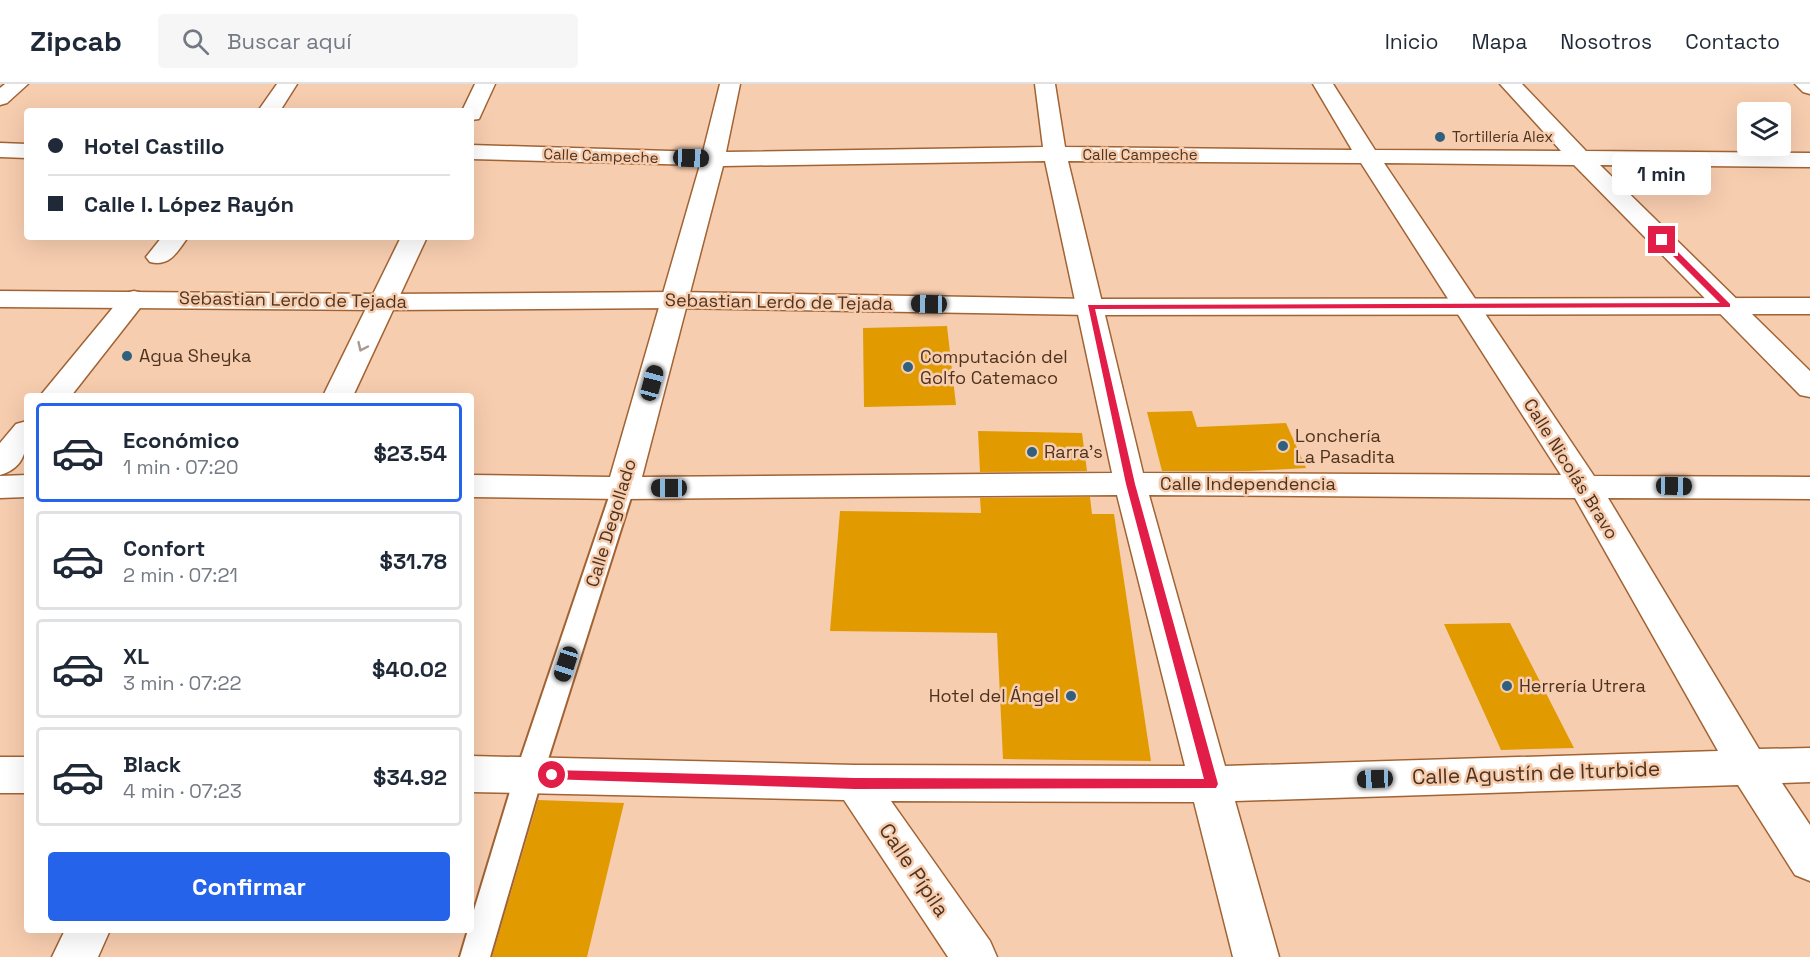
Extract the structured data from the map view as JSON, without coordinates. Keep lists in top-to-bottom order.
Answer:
{
  "streets": {
    "street": [
      "Calle Campeche",
      "Sebastian Lerdo de Tejada",
      "Calle Nicolás Bravo",
      "Calle Independencia",
      "Calle Degollado",
      "Calle Agustín de Iturbide",
      "Calle Pípila"
    ]
  },
  "crossings": [
    ["Calle Campeche", "Calle Nicolás Bravo"],
    ["Calle Campeche", "Calle Degollado"],
    ["Sebastian Lerdo de Tejada", "Calle Nicolás Bravo"],
    ["Sebastian Lerdo de Tejada", "Calle Degollado"],
    ["Calle Nicolás Bravo", "Calle Independencia"],
    ["Calle Nicolás Bravo", "Calle Agustín de Iturbide"],
    ["Calle Independencia", "Calle Degollado"],
    ["Calle Degollado", "Calle Agustín de Iturbide"],
    ["Calle Agustín de Iturbide", "Calle Pípila"]
  ],
  "places": [
    "Tortillería Alex",
    "Agua Sheyka",
    "Computación del Golfo Catemaco",
    "Lonchería La Pasadita",
    "Rarra's",
    "Herrería Utrera",
    "Hotel del Ángel"
  ],
  "page": {
    "header": "Zipcab",
    "search": "Buscar aquí",
    "nav": [
      "Inicio",
      "Mapa",
      "Nosotros",
      "Contacto"
    ],
    "banner": ["Hotel Castillo", "Calle I. López Rayón"],
    "bubble": "1 min",
    "list": [
      {
        "name": "Económico",
        "note": "1 min · 07:20",
        "value": "$23.54"
      },
      {
        "name": "Confort",
        "note": "2 min · 07:21",
        "value": "$31.78"
      },
      {
        "name": "XL",
        "note": "3 min · 07:22",
        "value": "$40.02"
      },
      {
        "name": "Black",
        "note": "4 min · 07:23",
        "value": "$34.92"
      }
    ],
    "buttons": "Confirmar"
  }
}
